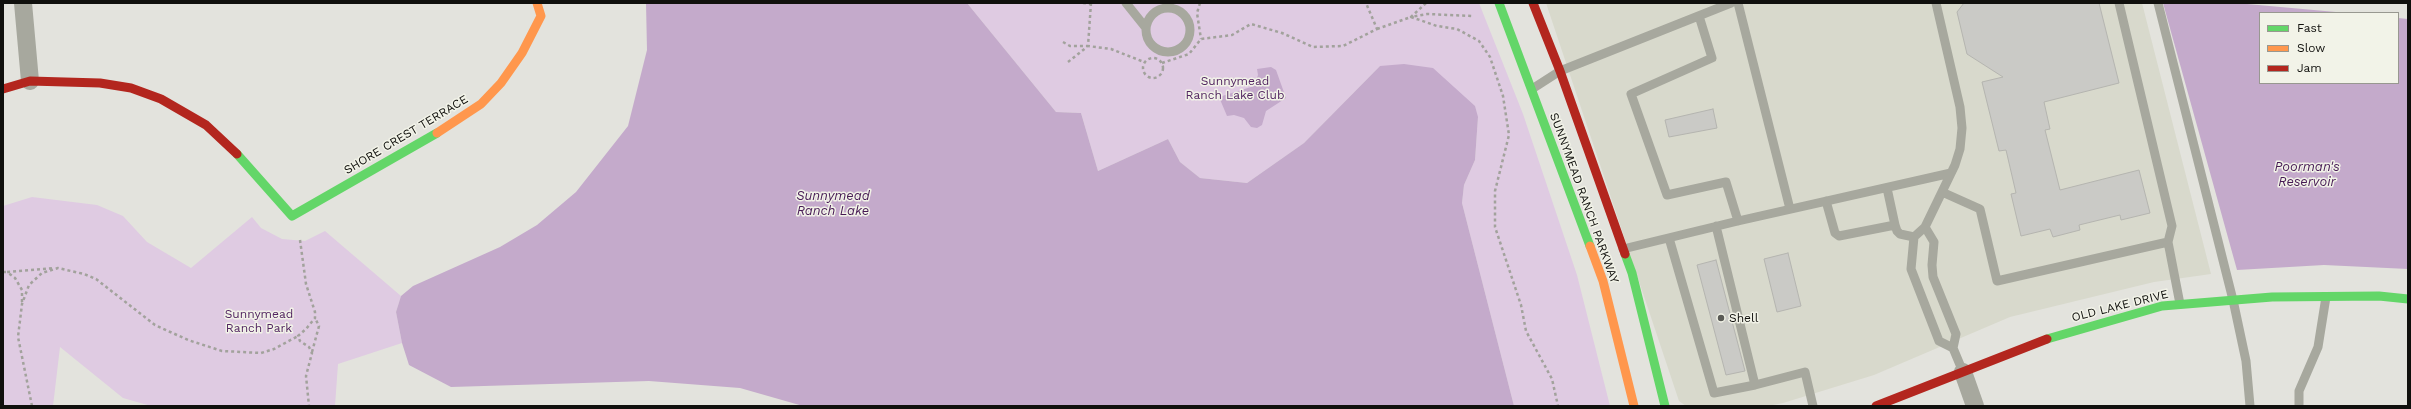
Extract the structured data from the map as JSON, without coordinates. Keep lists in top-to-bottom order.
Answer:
{
  "streets": {
    "street": ["SHORE CREST TERRACE", "SUNNYMEAD RANCH PARKWAY", "OLD LAKE DRIVE"]
  },
  "water": ["Poorman's Reservoir", "Sunnymead Ranch Lake"],
  "parks": ["Sunnymead Ranch Lake Club", "Sunnymead Ranch Park"],
  "places": ["Shell"],
  "legend": ["Fast", "Slow", "Jam"]
}
